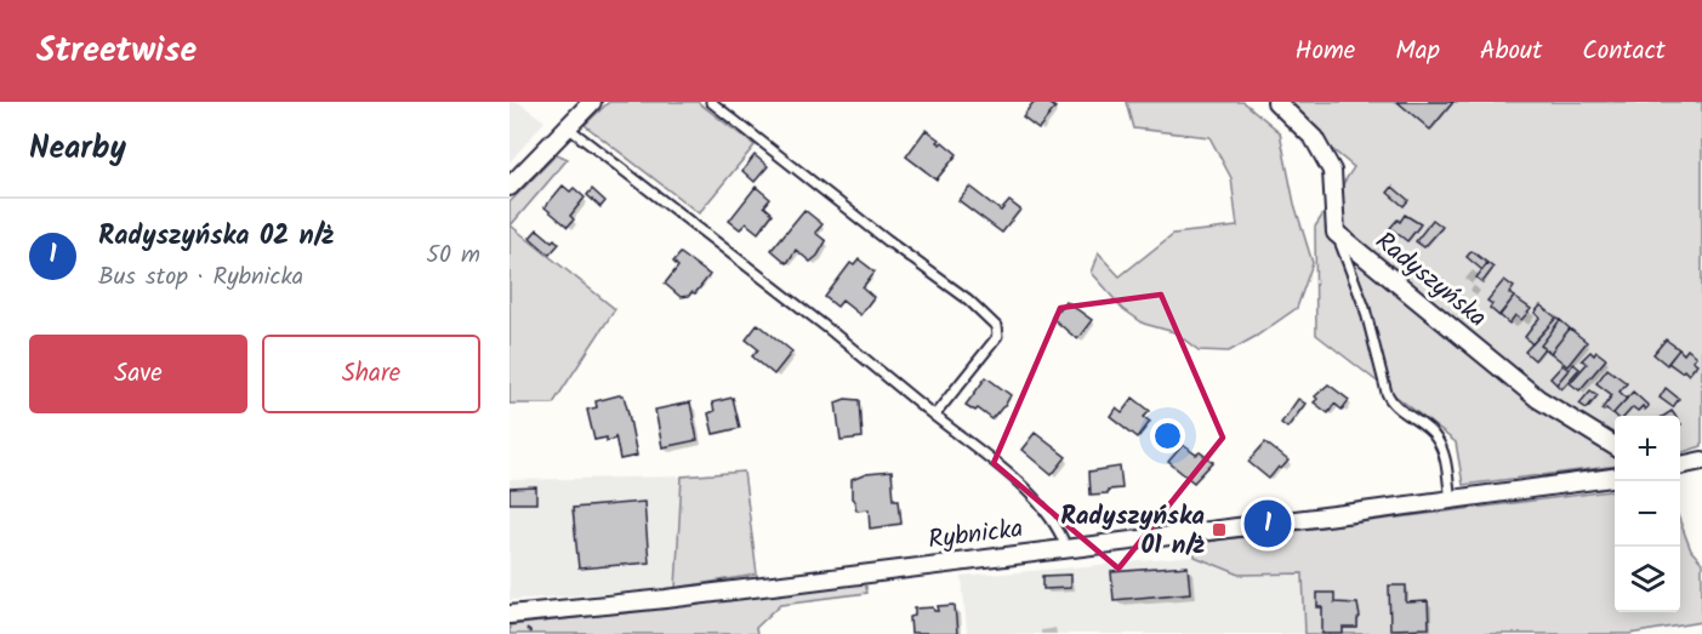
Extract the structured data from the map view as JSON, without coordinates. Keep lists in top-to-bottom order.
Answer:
{
  "streets": {
    "street": ["Radyszyńska", "Rybnicka"]
  },
  "places": {
    "transit": ["Radyszyńska 01 n/ż"]
  },
  "page": {
    "header": "Streetwise",
    "nav": [
      "Home",
      "Map",
      "About",
      "Contact"
    ],
    "heading": "Nearby",
    "list": [
      {
        "mark": "1",
        "name": "Radyszyńska 02 n/ż",
        "note": "Bus stop · Rybnicka",
        "value": "50 m"
      }
    ],
    "buttons": ["Save", "Share"],
    "map_buttons": ["+", "−"],
    "pins": "1"
  }
}
